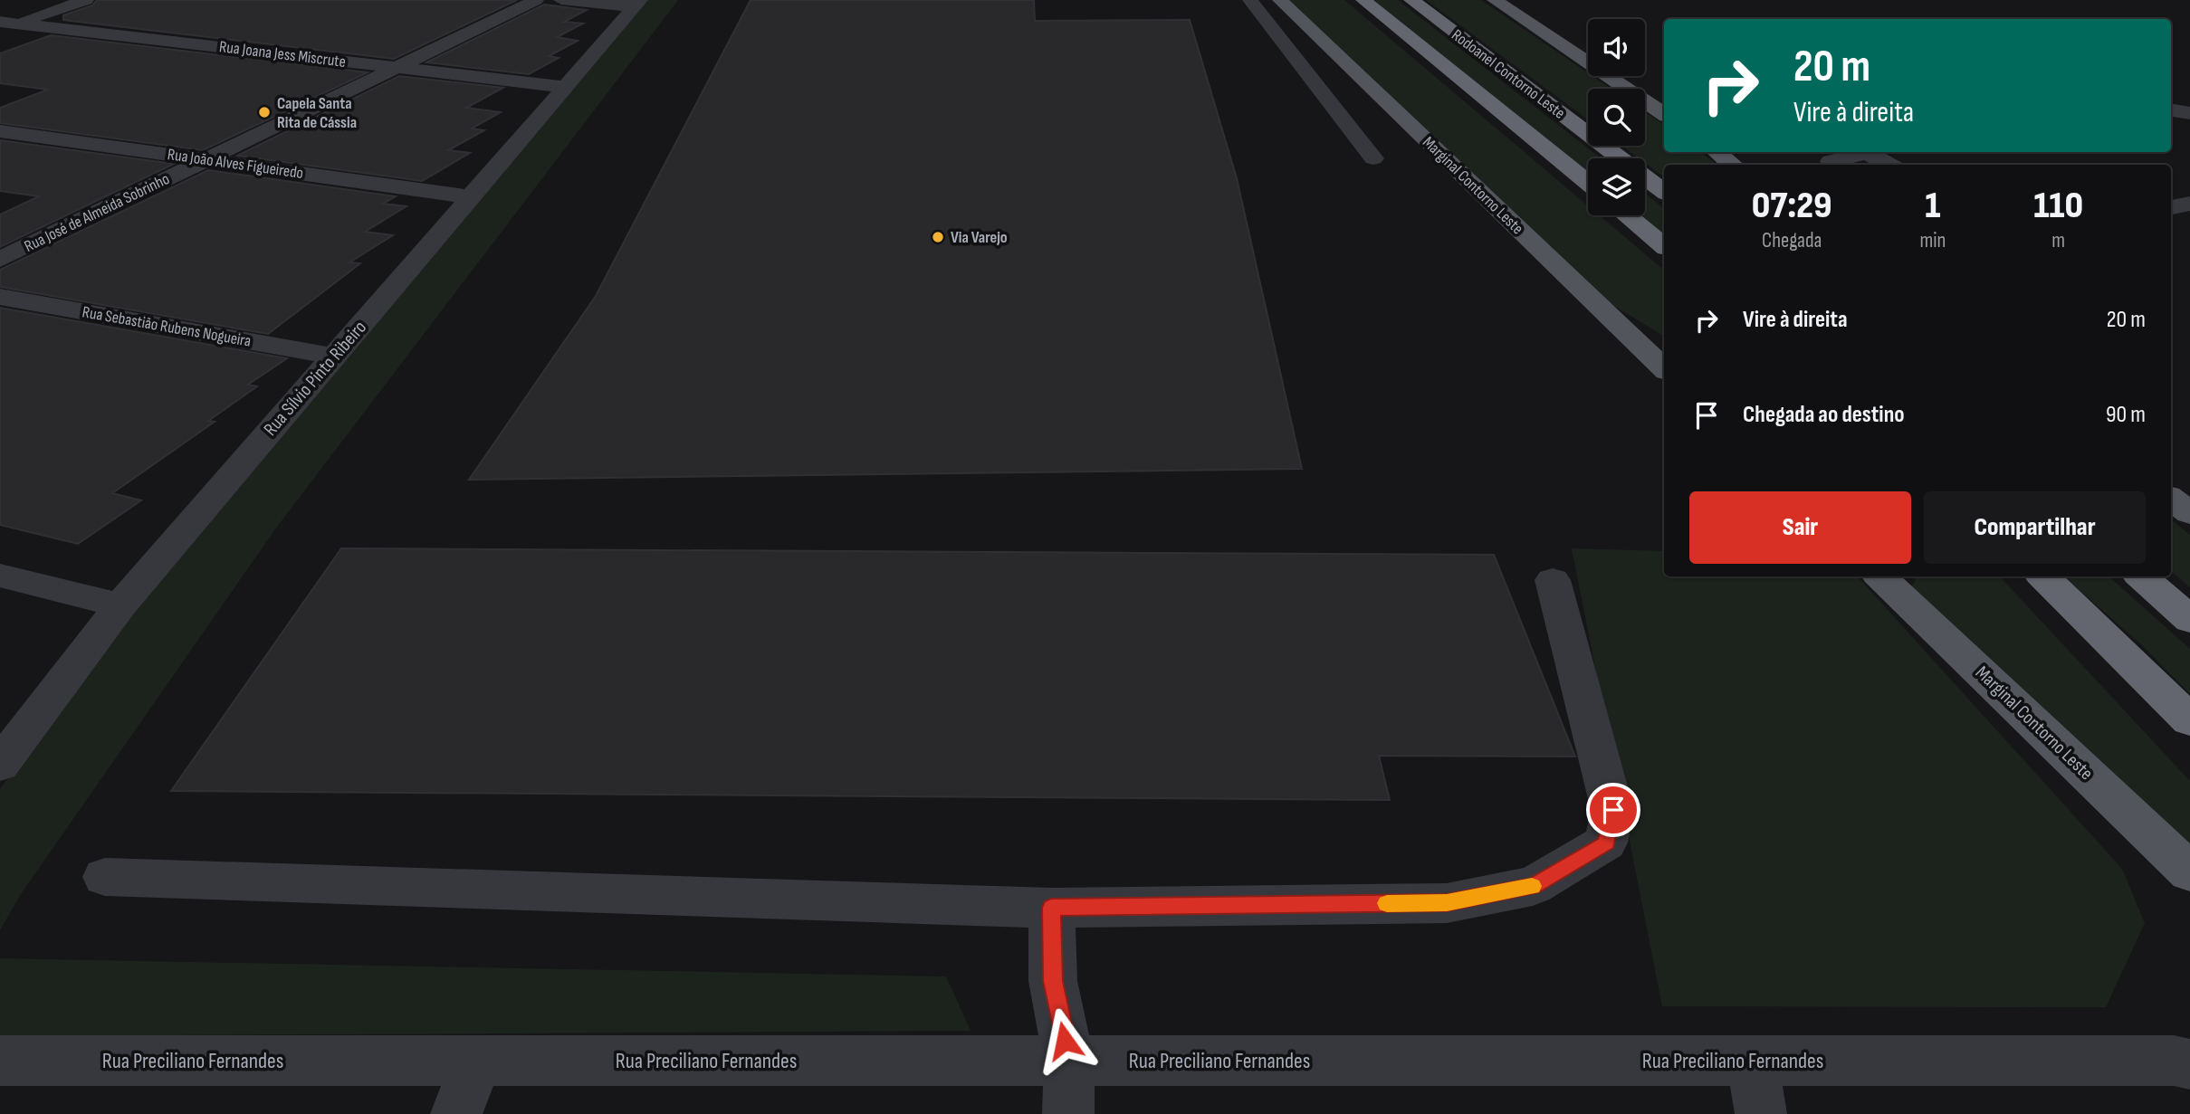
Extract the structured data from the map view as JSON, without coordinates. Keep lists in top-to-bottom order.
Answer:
{
  "streets": {
    "highway": ["Rodoanel Contorno Leste"],
    "main road": ["Marginal Contorno Leste"],
    "street": [
      "Rua Joana Jess Miscrute",
      "Rua João Alves Figueiredo",
      "Rua José de Almeida Sobrinho",
      "Rua Sebastião Rubens Nogueira",
      "Rua Sílvio Pinto Ribeiro",
      "Rua Preciliano Fernandes"
    ]
  },
  "crossings": [
    ["Rua Joana Jess Miscrute", "Rua José de Almeida Sobrinho"],
    ["Rua Joana Jess Miscrute", "Rua Sílvio Pinto Ribeiro"],
    ["Rua João Alves Figueiredo", "Rua José de Almeida Sobrinho"],
    ["Rua João Alves Figueiredo", "Rua Sílvio Pinto Ribeiro"],
    ["Rua Sebastião Rubens Nogueira", "Rua Sílvio Pinto Ribeiro"]
  ],
  "places": ["Capela Santa Rita de Cássia", "Via Varejo"],
  "page": {
    "turn": ["20 m", "Vire à direita"],
    "eta": [
      "07:29",
      "Chegada",
      "1",
      "min",
      "110",
      "m"
    ],
    "list": [
      {
        "name": "Vire à direita",
        "value": "20 m"
      },
      {
        "name": "Chegada ao destino",
        "value": "90 m"
      }
    ],
    "buttons": ["Sair", "Compartilhar"]
  }
}
